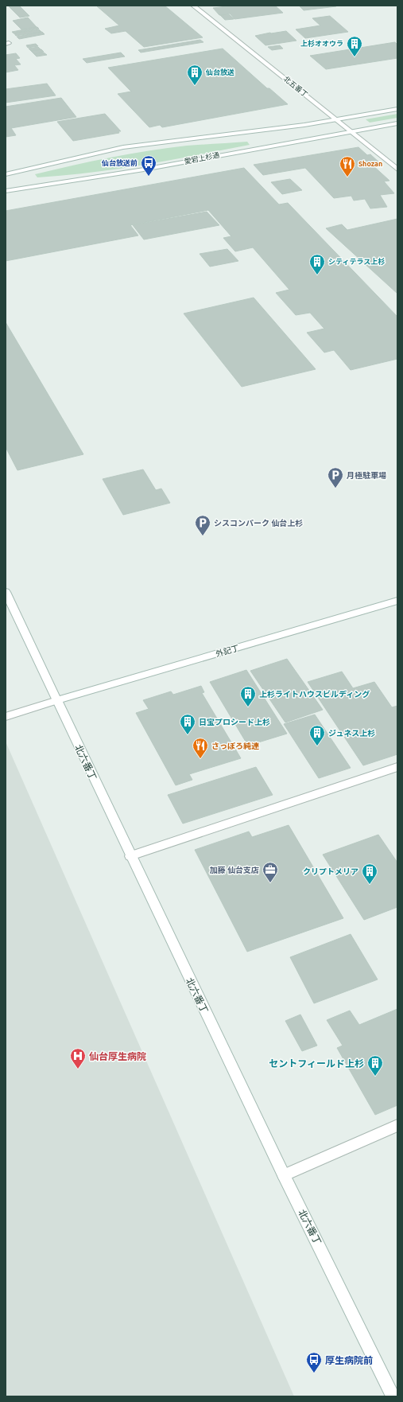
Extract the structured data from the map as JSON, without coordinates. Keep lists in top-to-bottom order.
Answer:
{
  "streets": {
    "street": [
      "北五番丁",
      "愛宕上杉通",
      "外記丁",
      "北六番丁"
    ]
  },
  "crossings": [
    ["北五番丁", "愛宕上杉通"],
    ["外記丁", "北六番丁"]
  ],
  "places": {
    "building": [
      "上杉オオウラ",
      "仙台放送",
      "シティテラス上杉",
      "上杉ライトハウスビルディング",
      "日宝プロシード上杉",
      "ジュネス上杉",
      "クリプトメリア",
      "セントフィールド上杉"
    ],
    "bus stop": ["仙台放送前", "厚生病院前"],
    "restaurant": ["Shozan", "さっぽろ純連"],
    "parking": ["月極駐車場", "シスコンパーク 仙台上杉"],
    "office": ["加藤 仙台支店"],
    "hospital": ["仙台厚生病院"]
  }
}
